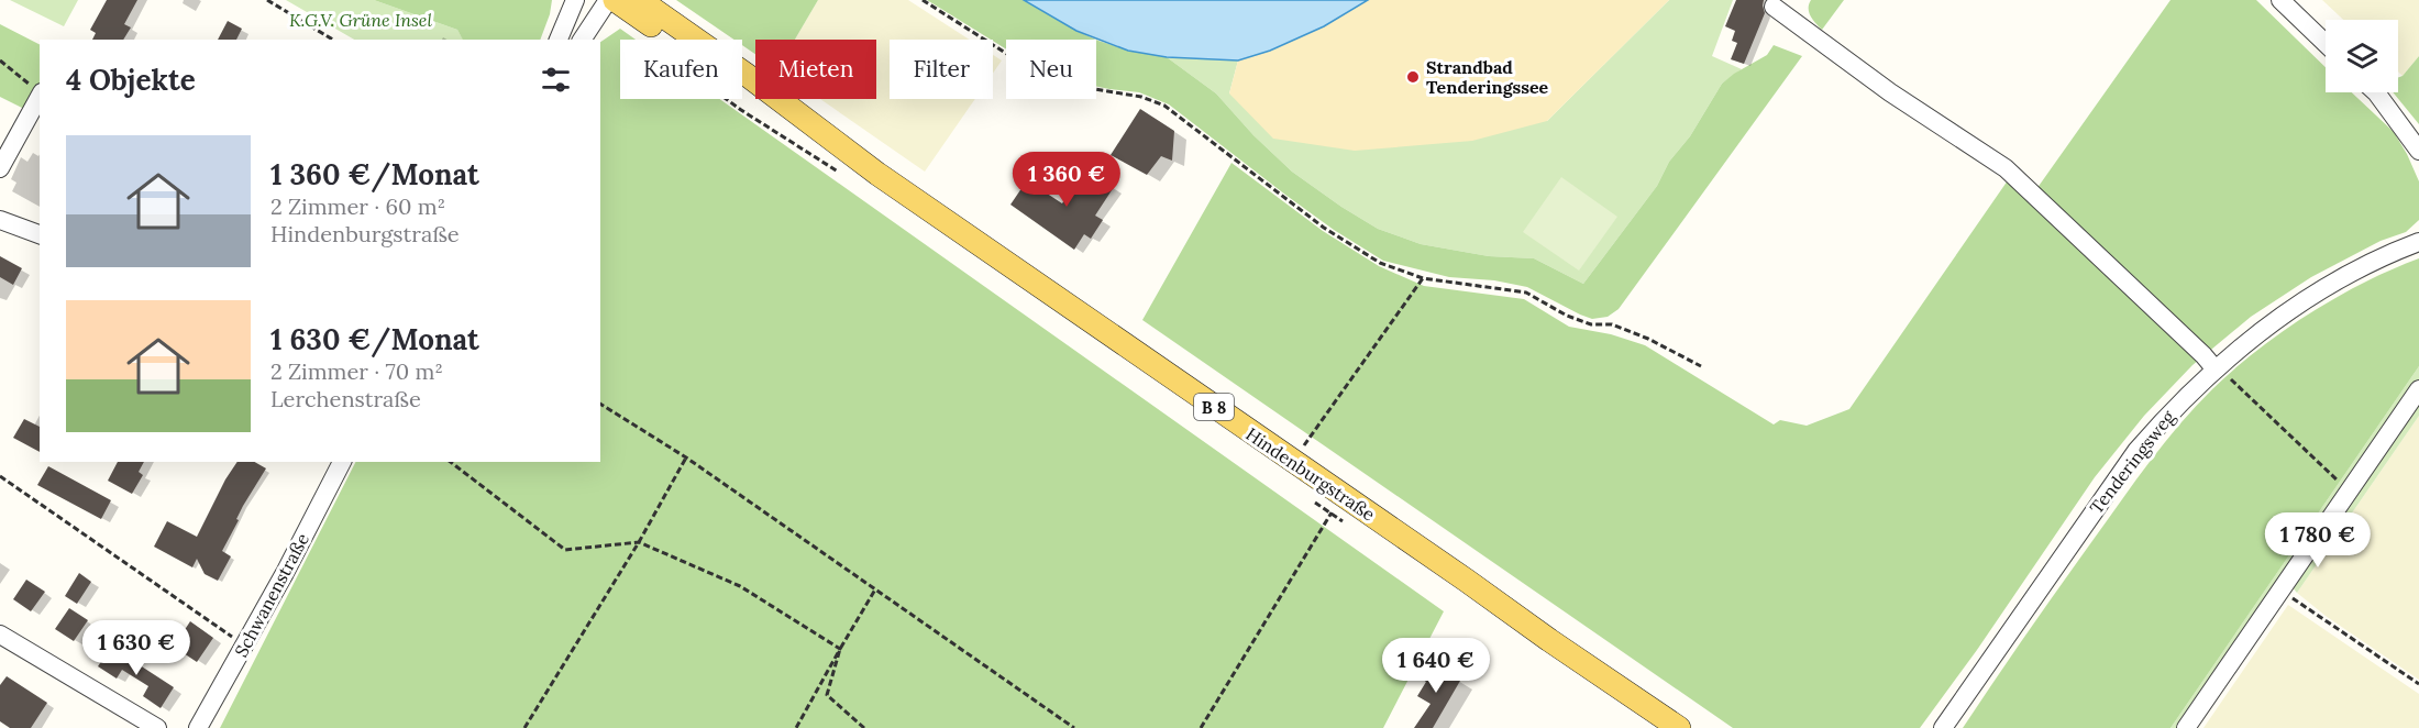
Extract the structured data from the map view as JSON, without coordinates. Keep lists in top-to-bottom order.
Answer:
{
  "streets": {
    "main road": ["B 8", "Hindenburgstraße"],
    "street": ["Tenderingsweg", "Schwanenstraße"]
  },
  "parks": ["K.G.V. Grüne Insel"],
  "places": ["Strandbad Tenderingssee"],
  "page": {
    "chip": [
      "Kaufen",
      "Mieten",
      "Filter",
      "Neu"
    ],
    "heading": "4 Objekte",
    "list": [
      {
        "name": "1 360 €/Monat",
        "note": "2 Zimmer · 60 m² · Hindenburgstraße"
      },
      {
        "name": "1 630 €/Monat",
        "note": "2 Zimmer · 70 m² · Lerchenstraße"
      }
    ],
    "price": [
      "1 360 €",
      "1 780 €",
      "1 630 €",
      "1 640 €"
    ]
  }
}
